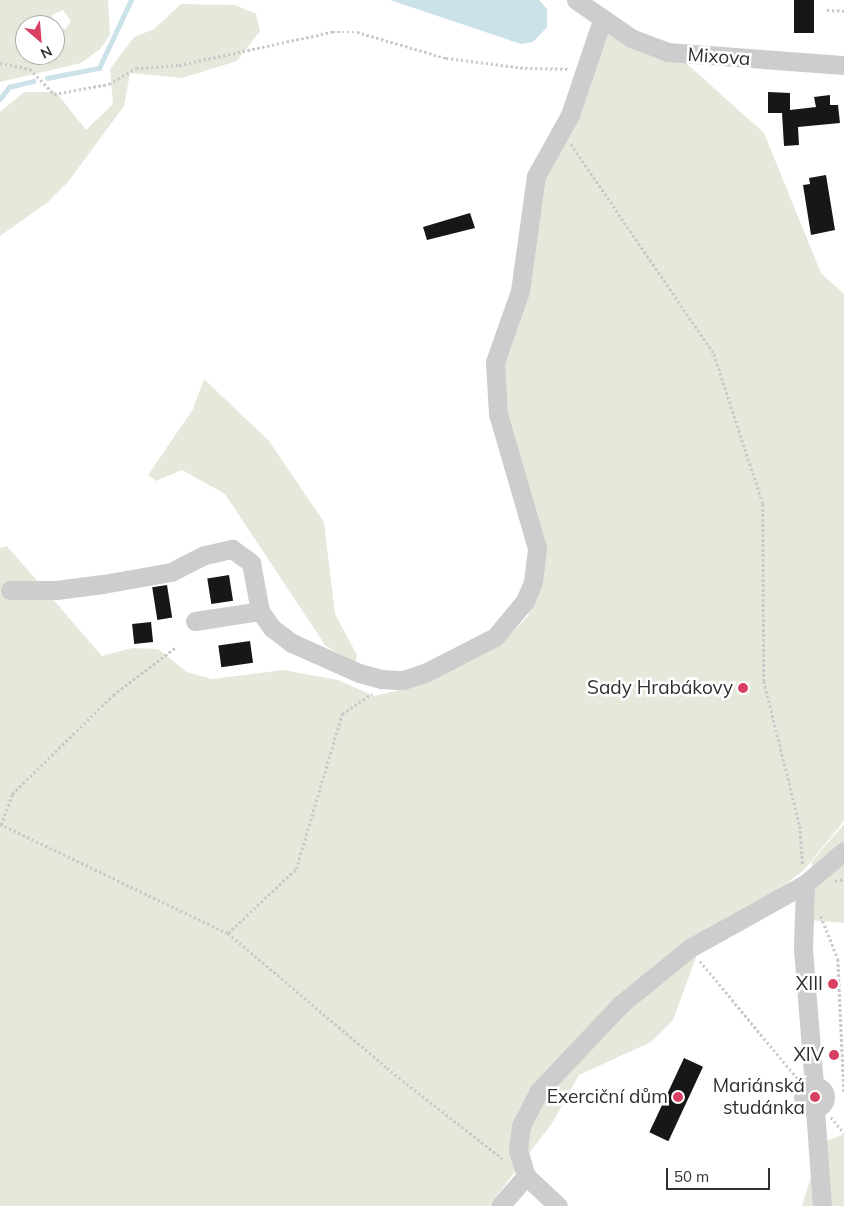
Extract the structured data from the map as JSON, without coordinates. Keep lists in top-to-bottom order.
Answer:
{
  "streets": {
    "street": ["Mixova"]
  },
  "places": [
    "Sady Hrabákovy",
    "XIII",
    "XIV",
    "Exerciční dům",
    "Mariánská studánka"
  ],
  "scale_bar": "50 m",
  "north": "bottom right"
}
